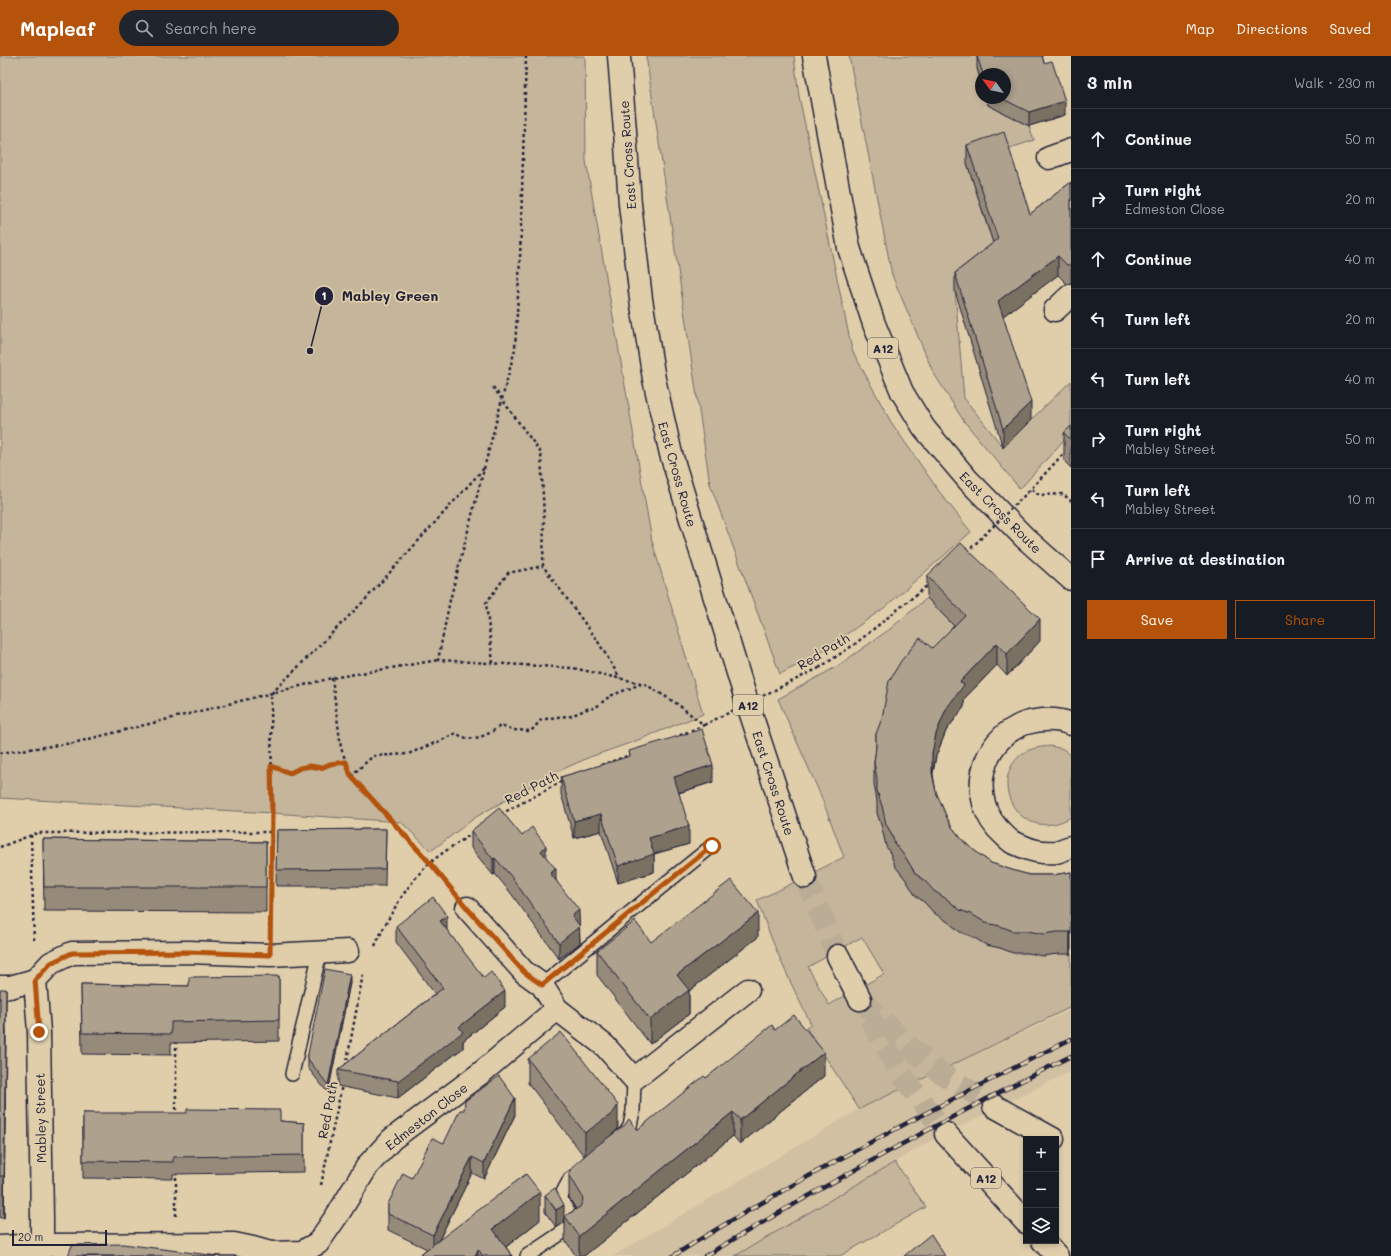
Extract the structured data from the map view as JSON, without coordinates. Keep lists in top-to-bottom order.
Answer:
{
  "streets": {
    "main road": [
      "East Cross Route",
      "A12",
      "Edmeston Close",
      "Mabley Street"
    ],
    "path": ["Red Path"]
  },
  "places": ["Mabley Green"],
  "scale_bar": "20 m",
  "north": "top left",
  "page": {
    "header": "Mapleaf",
    "search": "Search here",
    "nav": ["Map", "Directions", "Saved"],
    "heading": ["3 min", "Walk · 230 m"],
    "list": [
      ["Continue", "50 m"],
      ["Turn right", "Edmeston Close", "20 m"],
      ["Continue", "40 m"],
      ["Turn left", "20 m"],
      ["Turn left", "40 m"],
      ["Turn right", "Mabley Street", "50 m"],
      ["Turn left", "Mabley Street", "10 m"],
      "Arrive at destination"
    ],
    "buttons": ["Save", "Share"],
    "map_buttons": ["+", "−"],
    "scale": "20 m"
  }
}
